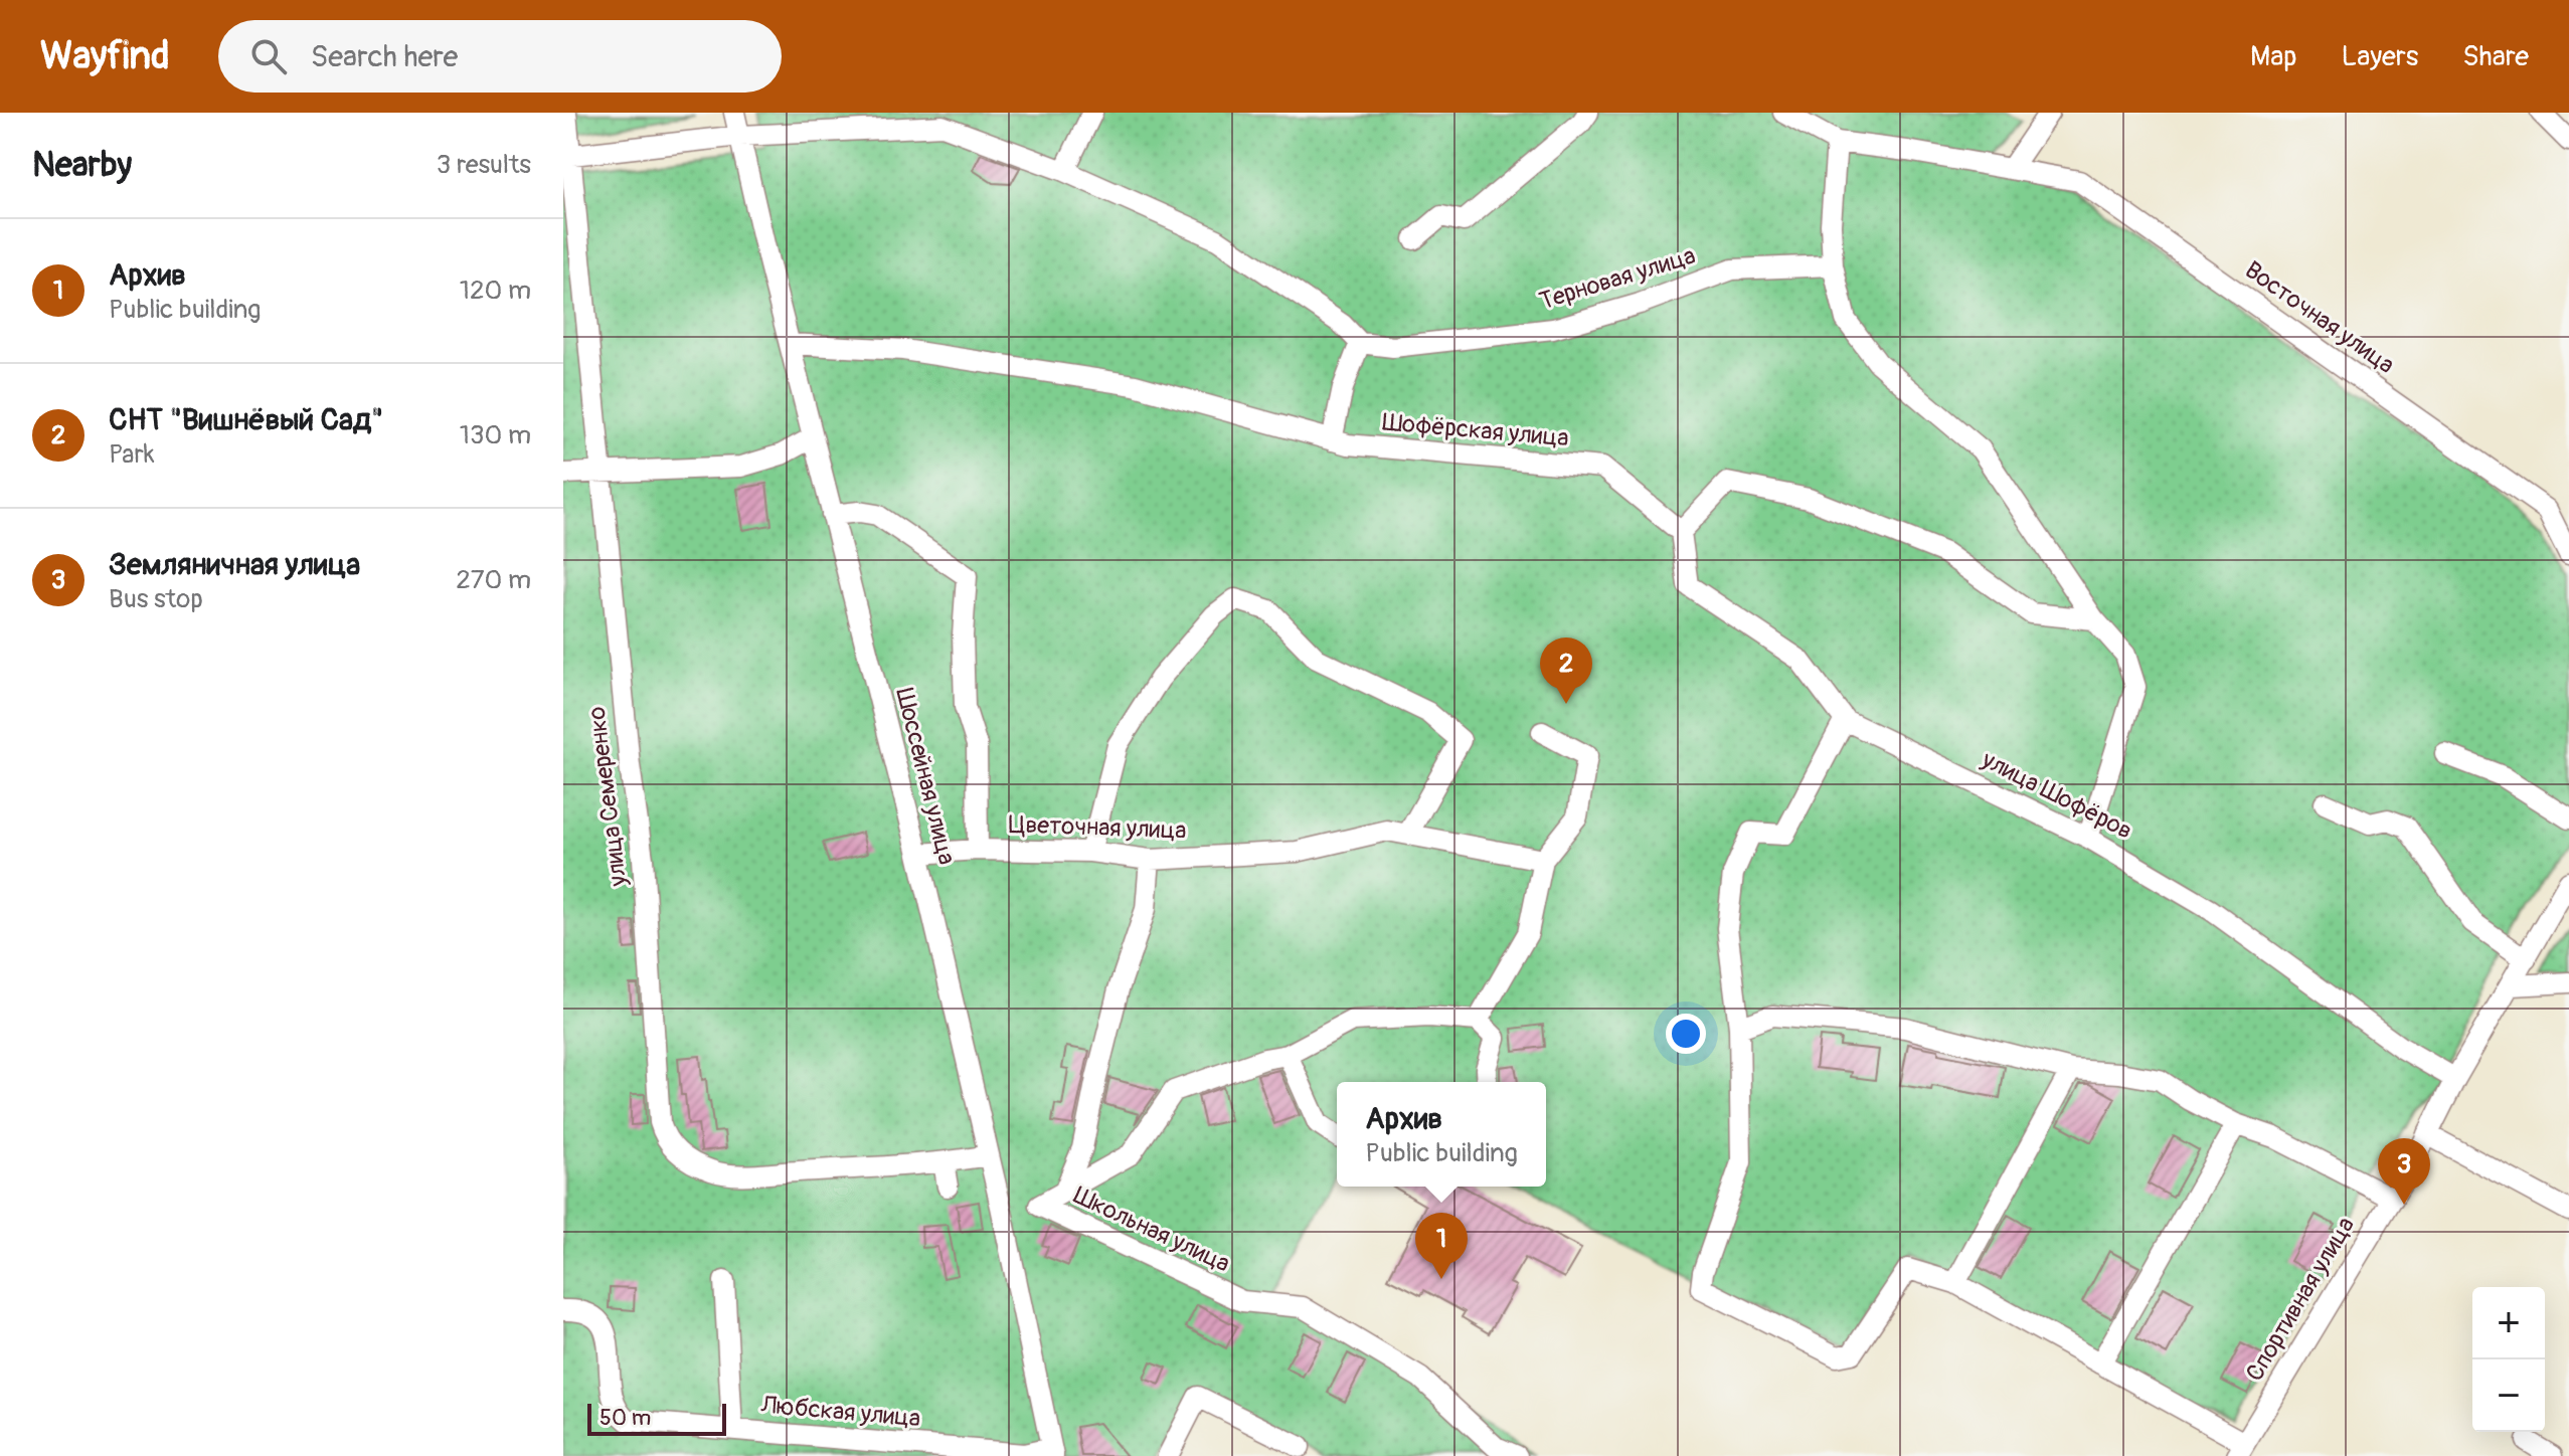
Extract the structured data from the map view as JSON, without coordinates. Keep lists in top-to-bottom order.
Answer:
{
  "streets": {
    "street": [
      "Терновая улица",
      "Восточная улица",
      "Шофёрская улица",
      "Шоссейная улица",
      "улица Шофёров",
      "улица Семеренко",
      "Цветочная улица",
      "Школьная улица",
      "Спортивная улица",
      "Любская улица"
    ]
  },
  "crossings": [
    ["Шофёрская улица", "Шоссейная улица"],
    ["Шофёрская улица", "улица Шофёров"],
    ["Шоссейная улица", "улица Семеренко"],
    ["Шоссейная улица", "Цветочная улица"],
    ["Шоссейная улица", "Любская улица"],
    ["улица Шофёров", "Спортивная улица"],
    ["Цветочная улица", "Школьная улица"]
  ],
  "scale_bar": "50 m",
  "page": {
    "header": "Wayfind",
    "search": "Search here",
    "nav": ["Map", "Layers", "Share"],
    "heading": ["Nearby", "3 results"],
    "list": [
      {
        "mark": "1",
        "name": "Архив",
        "note": "Public building",
        "value": "120 m"
      },
      {
        "mark": "2",
        "name": "СНТ \"Вишнёвый Сад\"",
        "note": "Park",
        "value": "130 m"
      },
      {
        "mark": "3",
        "name": "Земляничная улица",
        "note": "Bus stop",
        "value": "270 m"
      }
    ],
    "pins": ["2", "3", "1"],
    "popup": ["Архив", "Public building"],
    "map_buttons": ["+", "−"],
    "scale": "50 m"
  }
}
